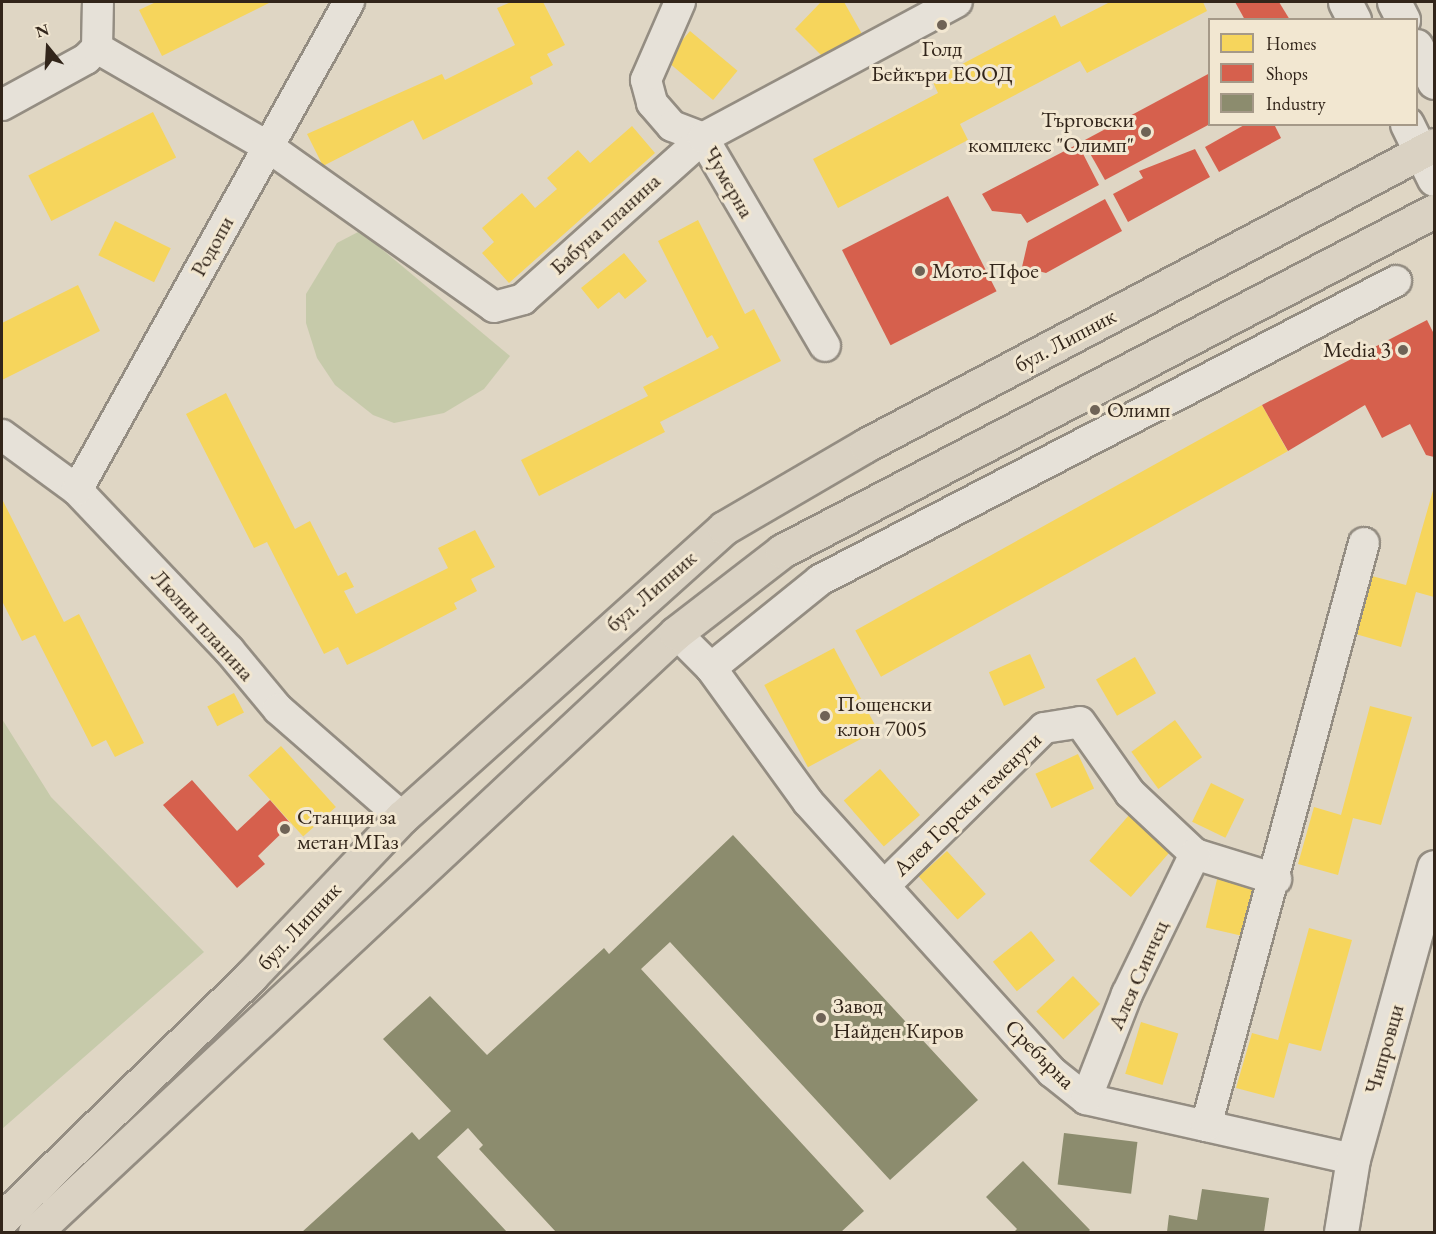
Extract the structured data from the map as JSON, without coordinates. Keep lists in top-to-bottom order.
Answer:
{
  "streets": {
    "main road": ["бул. Липник", "Чипровци"],
    "street": [
      "Чумерна",
      "Бабуна планина",
      "Родопи",
      "Люлин планина",
      "Алея Горски теменуги",
      "Алея Синчец",
      "Сребърна"
    ]
  },
  "crossings": [
    ["Чумерна", "Бабуна планина"],
    ["Бабуна планина", "Родопи"],
    ["Родопи", "Люлин планина"],
    ["бул. Липник", "Люлин планина"],
    ["бул. Липник", "Сребърна"],
    ["Алея Горски теменуги", "Алея Синчец"],
    ["Алея Горски теменуги", "Сребърна"],
    ["Алея Синчец", "Сребърна"],
    ["Чипровци", "Сребърна"]
  ],
  "places": [
    "Голд Бейкъри ЕООД",
    "Търговски комплекс \"Олимп\"",
    "Мото-Пфое",
    "Media 3",
    "Олимп",
    "Пощенски клон 7005",
    "Станция за метан МГаз",
    "Завод Найден Киров"
  ],
  "legend": ["Homes", "Shops", "Industry"],
  "north": "top"
}
